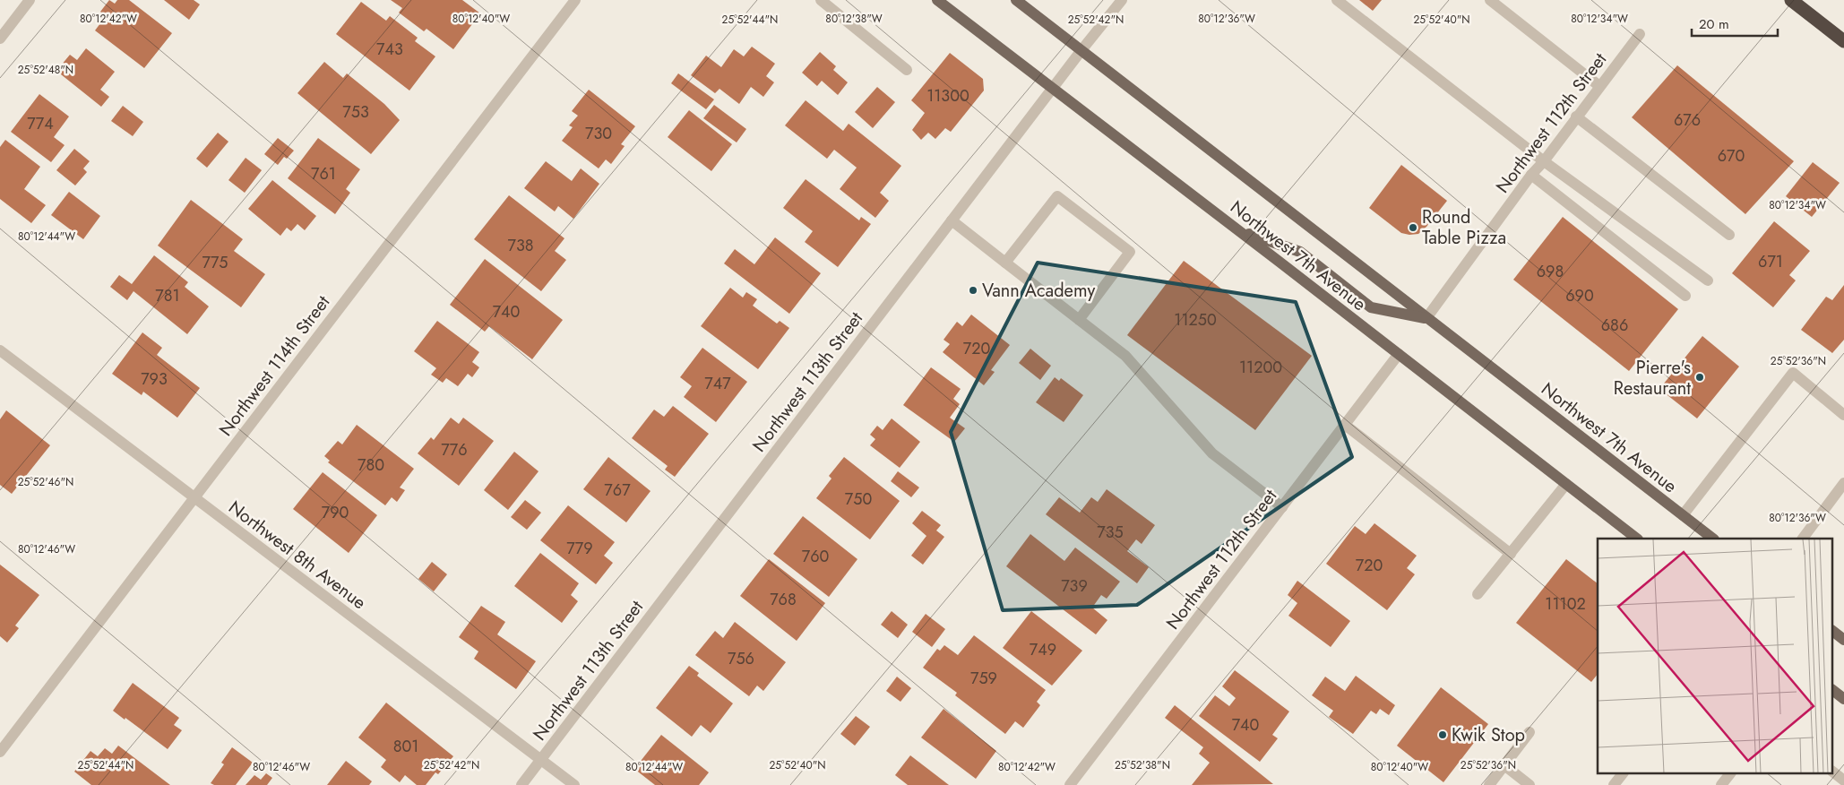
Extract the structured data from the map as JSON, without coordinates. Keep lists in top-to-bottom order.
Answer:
{
  "streets": {
    "main road": ["Northwest 7th Avenue"],
    "street": [
      "Northwest 112th Street",
      "Northwest 114th Street",
      "Northwest 113th Street",
      "Northwest 8th Avenue"
    ]
  },
  "crossings": [
    ["Northwest 112th Street", "Northwest 7th Avenue"],
    ["Northwest 7th Avenue", "Northwest 113th Street"],
    ["Northwest 114th Street", "Northwest 8th Avenue"],
    ["Northwest 113th Street", "Northwest 8th Avenue"]
  ],
  "places": [
    "Round Table Pizza",
    "Vann Academy",
    "Pierre's Restaurant",
    "Kwik Stop"
  ],
  "house_numbers": [
    "743",
    "11300",
    "753",
    "676",
    "774",
    "730",
    "670",
    "761",
    "738",
    "671",
    "775",
    "698",
    "781",
    "690",
    "740",
    "11250",
    "686",
    "720",
    "11200",
    "793",
    "747",
    "776",
    "780",
    "767",
    "750",
    "790",
    "735",
    "779",
    "760",
    "720",
    "739",
    "768",
    "11102",
    "749",
    "756",
    "759",
    "740",
    "801"
  ],
  "scale_bar": "20 m",
  "coordinates": [
    "80°12'36\"W",
    "80°12'42\"W",
    "80°12'40\"W",
    "80°12'38\"W",
    "80°12'34\"W",
    "25°52'44\"N",
    "25°52'42\"N",
    "25°52'40\"N",
    "25°52'48\"N",
    "80°12'44\"W",
    "25°52'36\"N",
    "25°52'46\"N",
    "80°12'46\"W",
    "25°52'38\"N"
  ]
}
